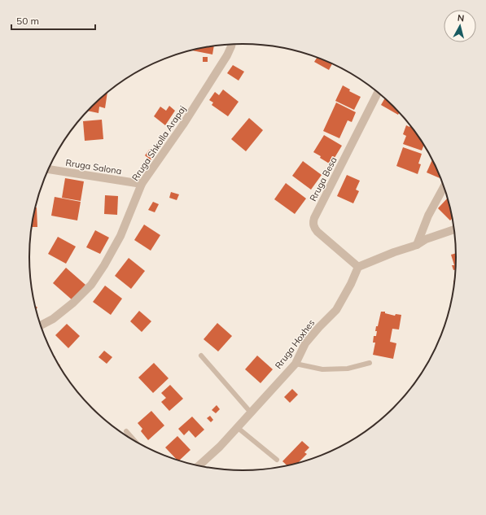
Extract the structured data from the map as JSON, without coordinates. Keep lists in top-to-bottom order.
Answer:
{
  "streets": {
    "street": [
      "Rruga Shkolla Arapaj",
      "Rruga Salona",
      "Rruga Besa",
      "Rruga Hoxhes"
    ]
  },
  "crossings": [
    ["Rruga Shkolla Arapaj", "Rruga Salona"],
    ["Rruga Besa", "Rruga Hoxhes"]
  ],
  "scale_bar": "50 m",
  "north": "top"
}
